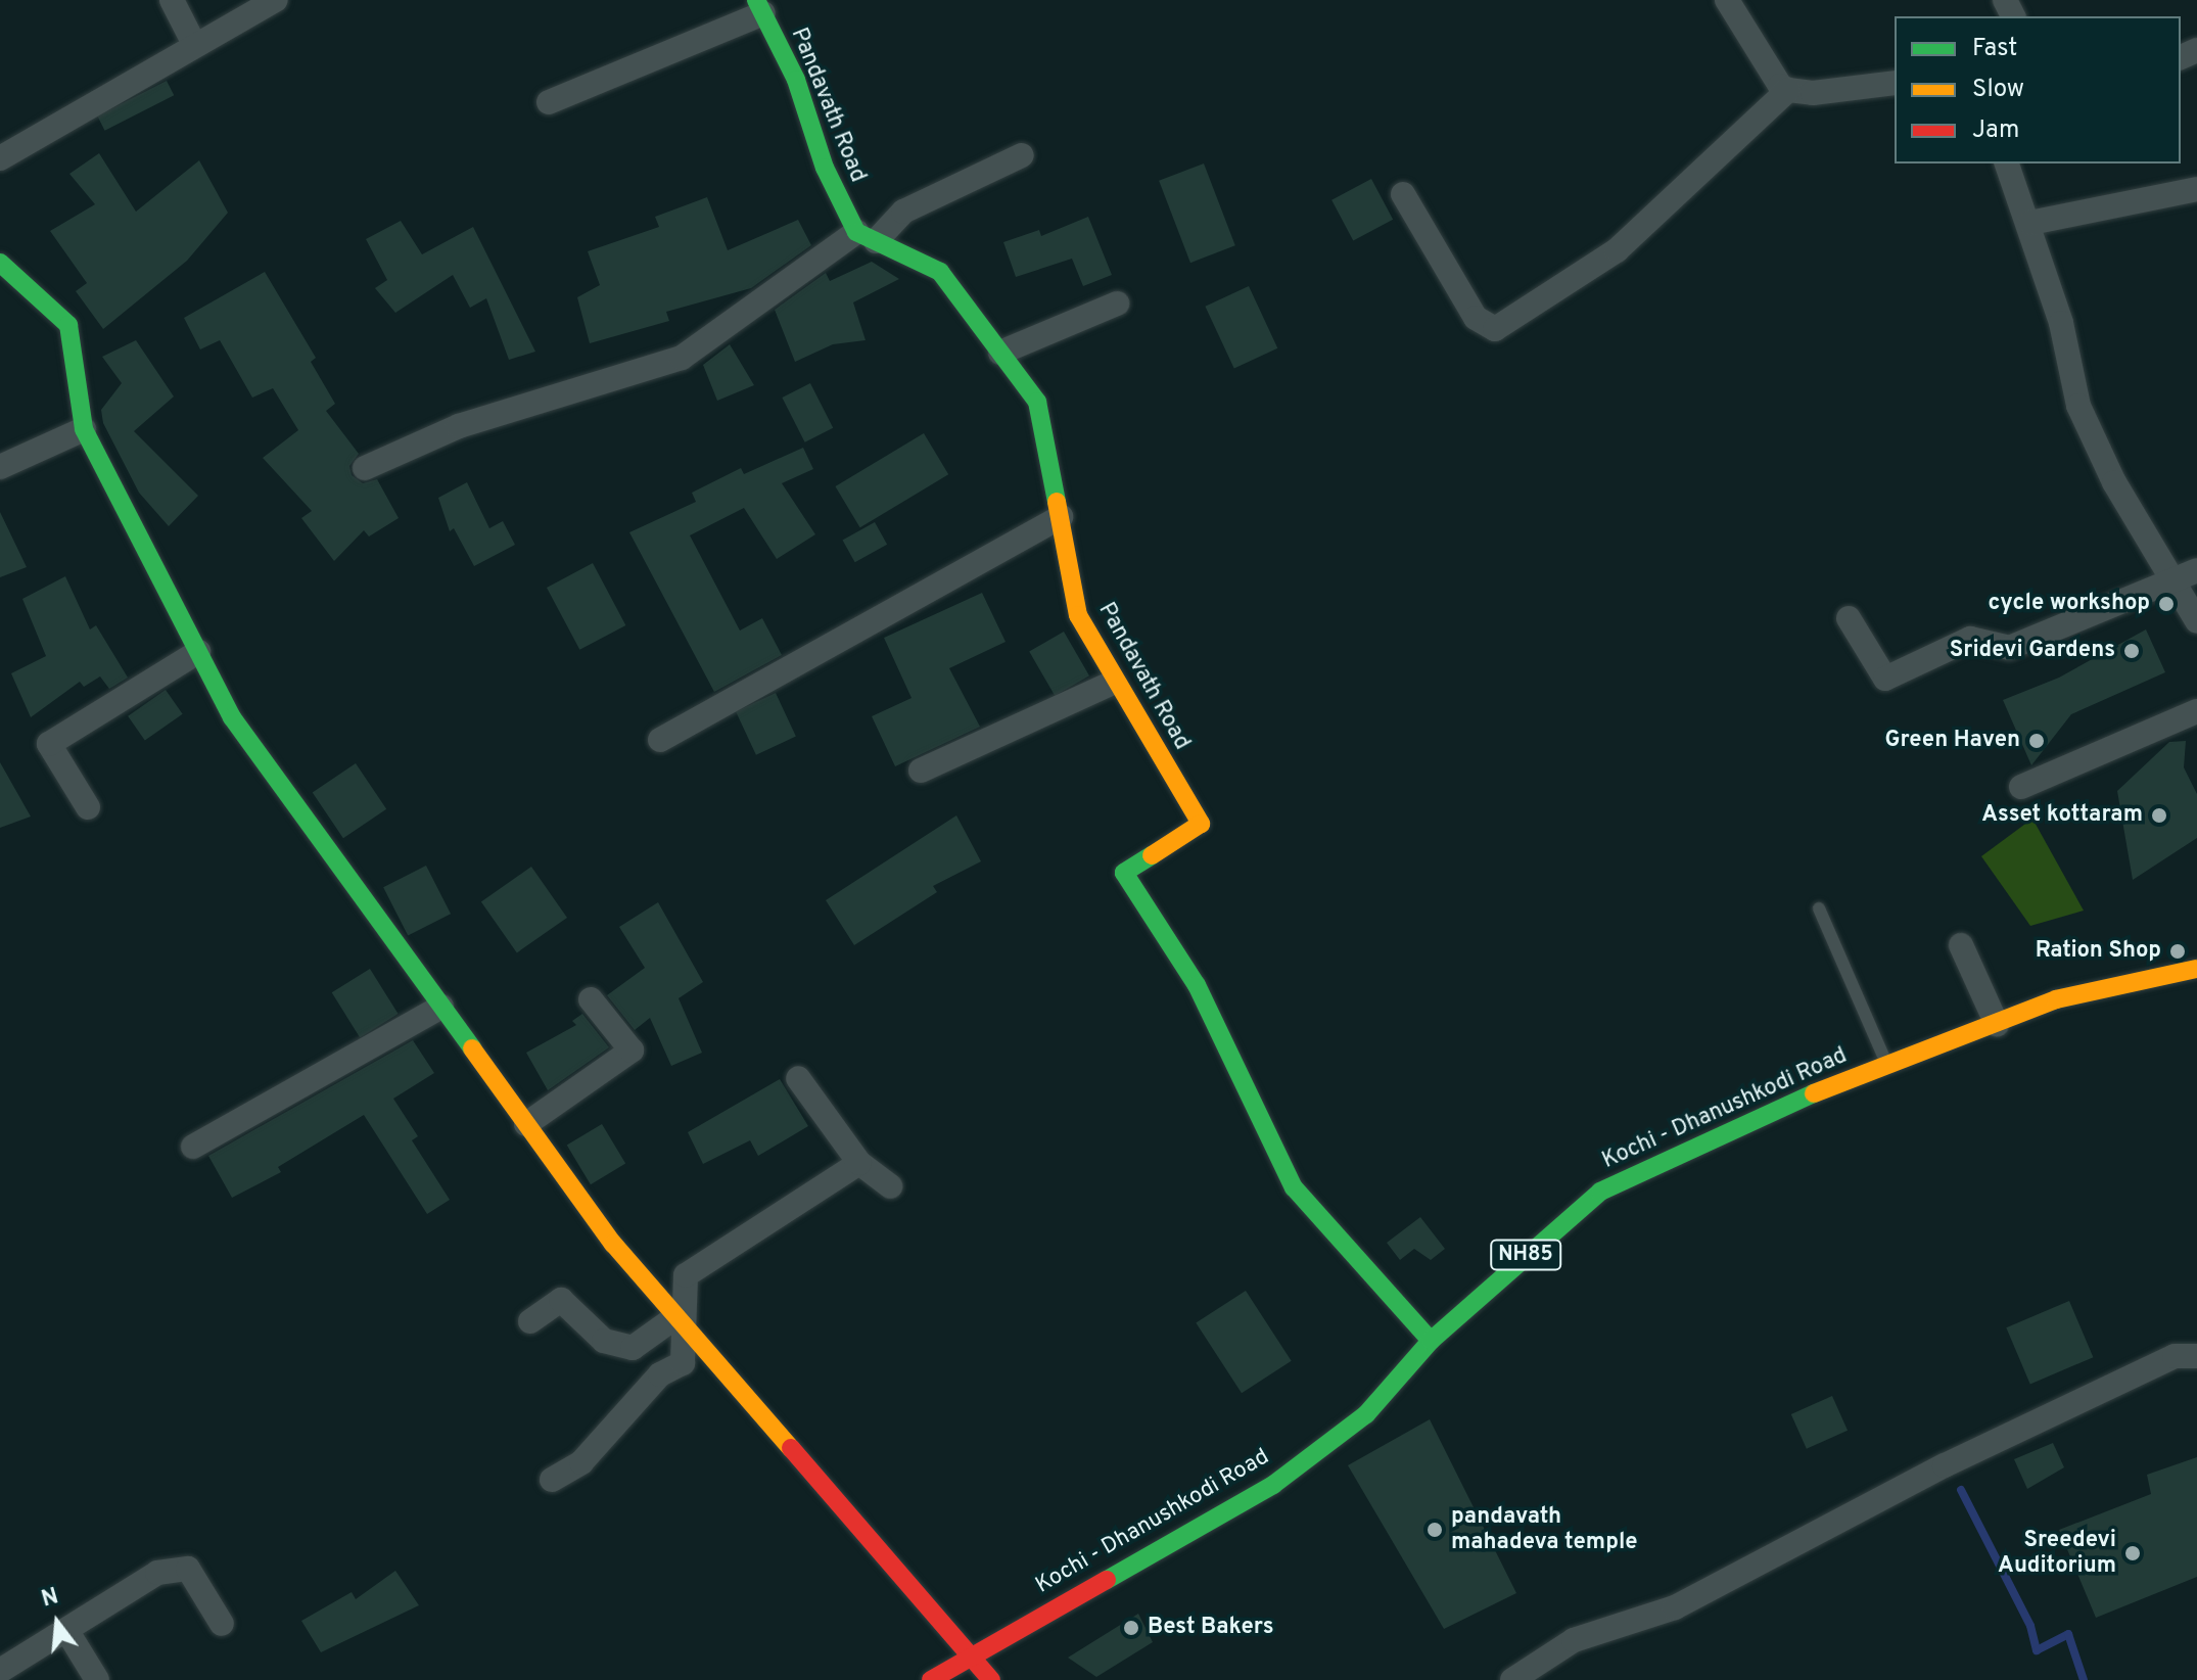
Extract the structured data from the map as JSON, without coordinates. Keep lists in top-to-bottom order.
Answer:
{
  "streets": {
    "main road": ["Pandavath Road", "Kochi - Dhanushkodi Road", "NH85"]
  },
  "crossings": [
    ["Pandavath Road", "Kochi - Dhanushkodi Road"]
  ],
  "places": [
    "cycle workshop",
    "Sridevi Gardens",
    "Green Haven",
    "Asset kottaram",
    "Ration Shop",
    "pandavath mahadeva temple",
    "Sreedevi Auditorium",
    "Best Bakers"
  ],
  "legend": ["Fast", "Slow", "Jam"],
  "north": "top"
}
